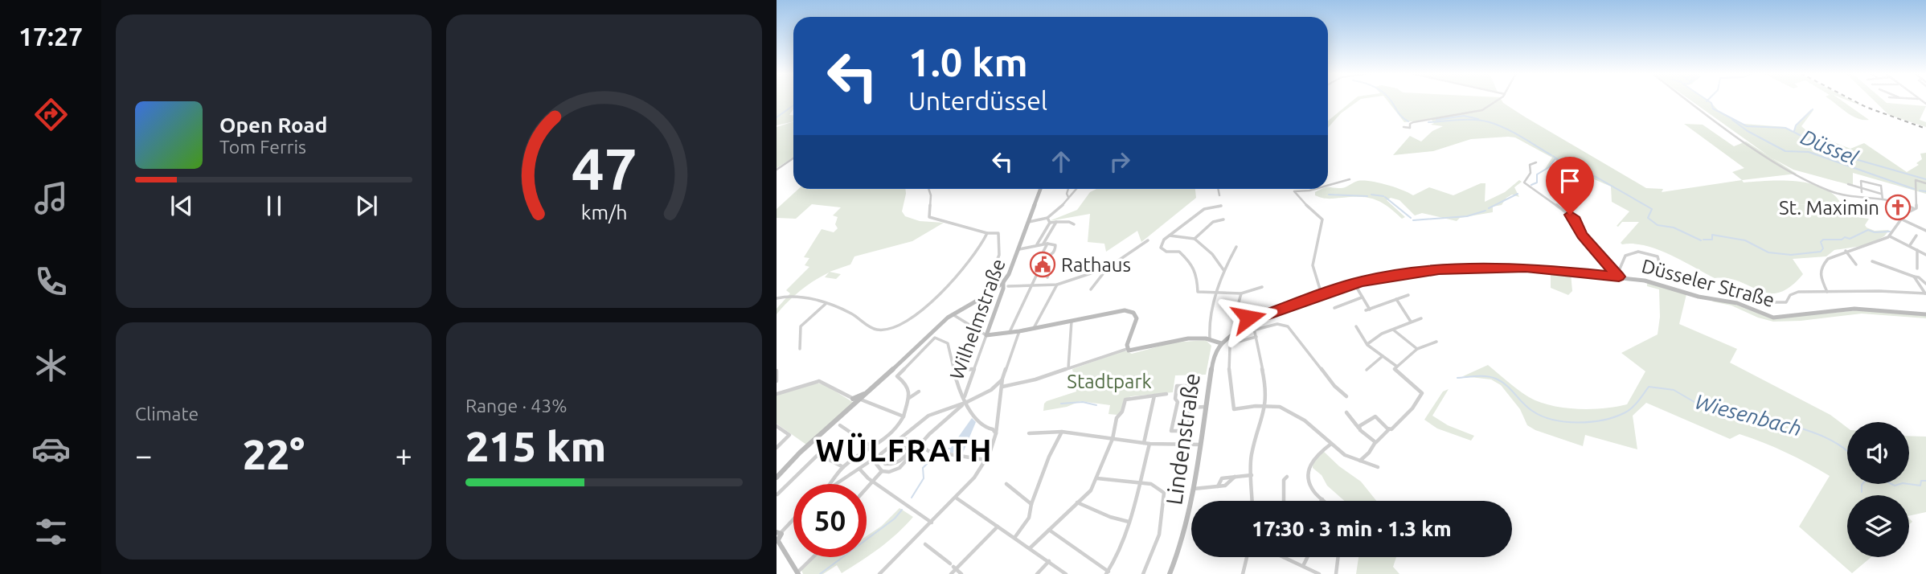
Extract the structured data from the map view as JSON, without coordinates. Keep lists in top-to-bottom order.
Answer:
{
  "streets": {
    "main road": ["Düsseler Straße", "Wilhelmstraße", "Lindenstraße"]
  },
  "crossings": [
    ["Düsseler Straße", "Lindenstraße"]
  ],
  "districts": ["WÜLFRATH"],
  "water": ["Düssel", "Wiesenbach"],
  "parks": ["Stadtpark"],
  "places": {
    "church": ["St. Maximin"],
    "public building": ["Rathaus"]
  },
  "page": {
    "tabs": "17:27",
    "turn": ["1.0 km", "Unterdüssel"],
    "song": ["Open Road", "Tom Ferris"],
    "tile": [
      "Climate",
      ["Range · 43%", "215 km"]
    ],
    "heat": ["−", "22°", "+"],
    "limit": "50",
    "trip": "17:30 · 3 min · 1.3 km",
    "gauge": ["47", "km/h"]
  }
}
